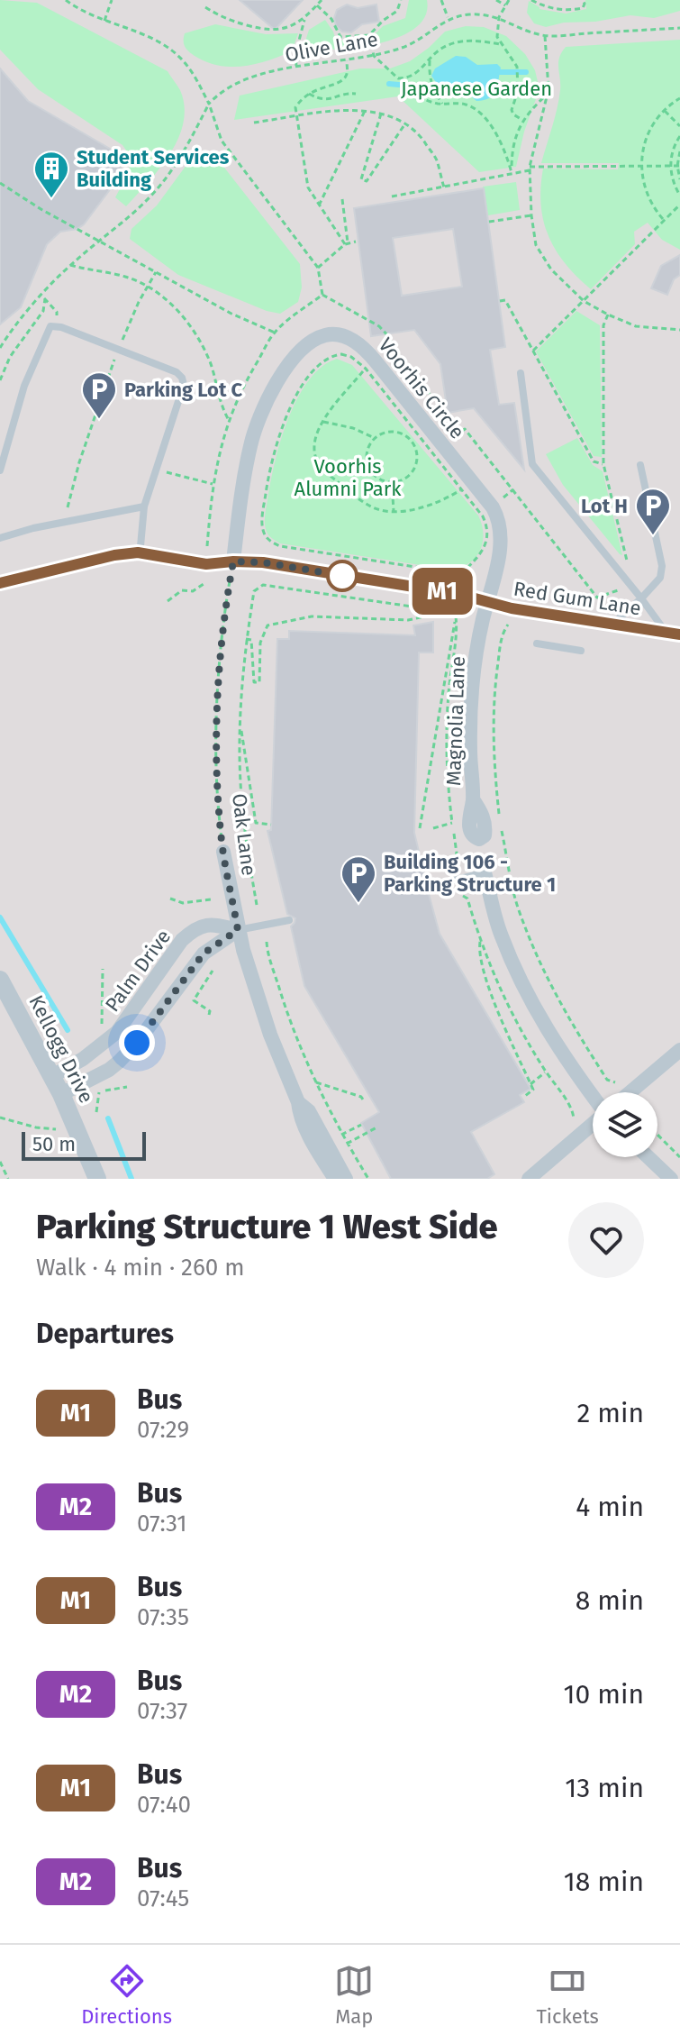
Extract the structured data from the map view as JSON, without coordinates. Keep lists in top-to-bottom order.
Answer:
{
  "streets": {
    "street": [
      "Voorhis Circle",
      "Red Gum Lane",
      "Magnolia Lane",
      "Oak Lane",
      "Palm Drive",
      "Kellogg Drive"
    ],
    "path": ["Olive Lane"]
  },
  "crossings": [
    ["Voorhis Circle", "Red Gum Lane"],
    ["Voorhis Circle", "Magnolia Lane"],
    ["Voorhis Circle", "Oak Lane"],
    ["Red Gum Lane", "Magnolia Lane"],
    ["Red Gum Lane", "Oak Lane"],
    ["Oak Lane", "Palm Drive"],
    ["Palm Drive", "Kellogg Drive"]
  ],
  "parks": ["Japanese Garden", "Voorhis Alumni Park"],
  "places": {
    "building": ["Student Services Building"],
    "parking": ["Parking Lot C", "Lot H", "Building 106 - Parking Structure 1"]
  },
  "lines": ["bus line M1"],
  "scale_bar": "50 m",
  "page": {
    "on_map": "M1",
    "scale": "50 m",
    "heading": [
      ["Parking Structure 1 West Side", "Walk · 4 min · 260 m"],
      "Departures"
    ],
    "list": [
      {
        "mark": "M1",
        "name": "Bus",
        "note": "07:29",
        "value": "2 min"
      },
      {
        "mark": "M2",
        "name": "Bus",
        "note": "07:31",
        "value": "4 min"
      },
      {
        "mark": "M1",
        "name": "Bus",
        "note": "07:35",
        "value": "8 min"
      },
      {
        "mark": "M2",
        "name": "Bus",
        "note": "07:37",
        "value": "10 min"
      },
      {
        "mark": "M1",
        "name": "Bus",
        "note": "07:40",
        "value": "13 min"
      },
      {
        "mark": "M2",
        "name": "Bus",
        "note": "07:45",
        "value": "18 min"
      }
    ],
    "tabs": ["Directions", "Map", "Tickets"]
  }
}
